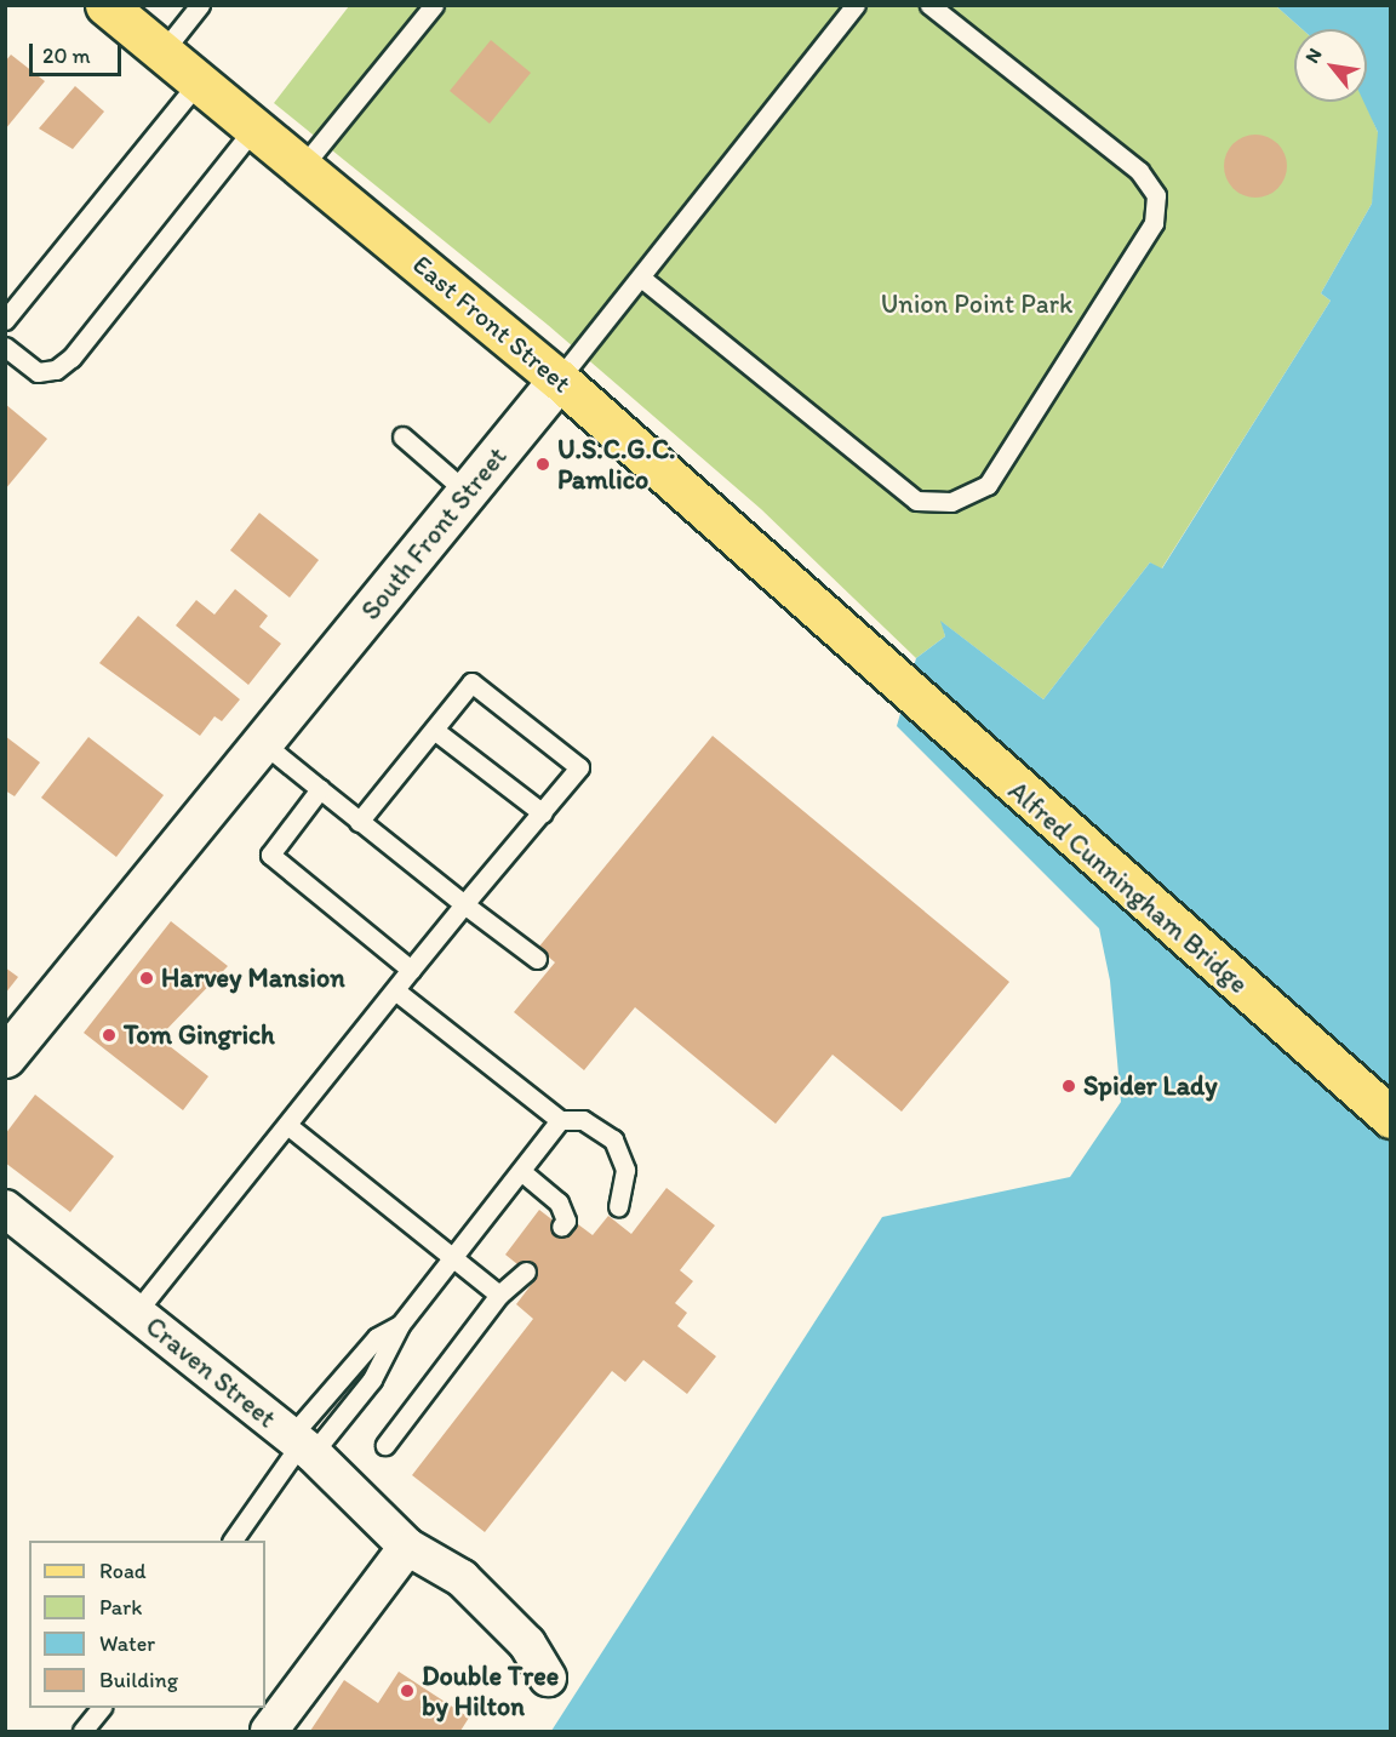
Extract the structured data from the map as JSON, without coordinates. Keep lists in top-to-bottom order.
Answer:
{
  "streets": {
    "main road": ["East Front Street", "Alfred Cunningham Bridge"],
    "street": ["South Front Street", "Craven Street"]
  },
  "crossings": [
    ["East Front Street", "South Front Street"],
    ["East Front Street", "Alfred Cunningham Bridge"]
  ],
  "parks": ["Union Point Park"],
  "places": [
    "U.S.C.G.C. Pamlico",
    "Harvey Mansion",
    "Tom Gingrich",
    "Spider Lady",
    "Double Tree by Hilton"
  ],
  "legend": [
    "Road",
    "Park",
    "Water",
    "Building"
  ],
  "scale_bar": "20 m",
  "north": "top left"
}
